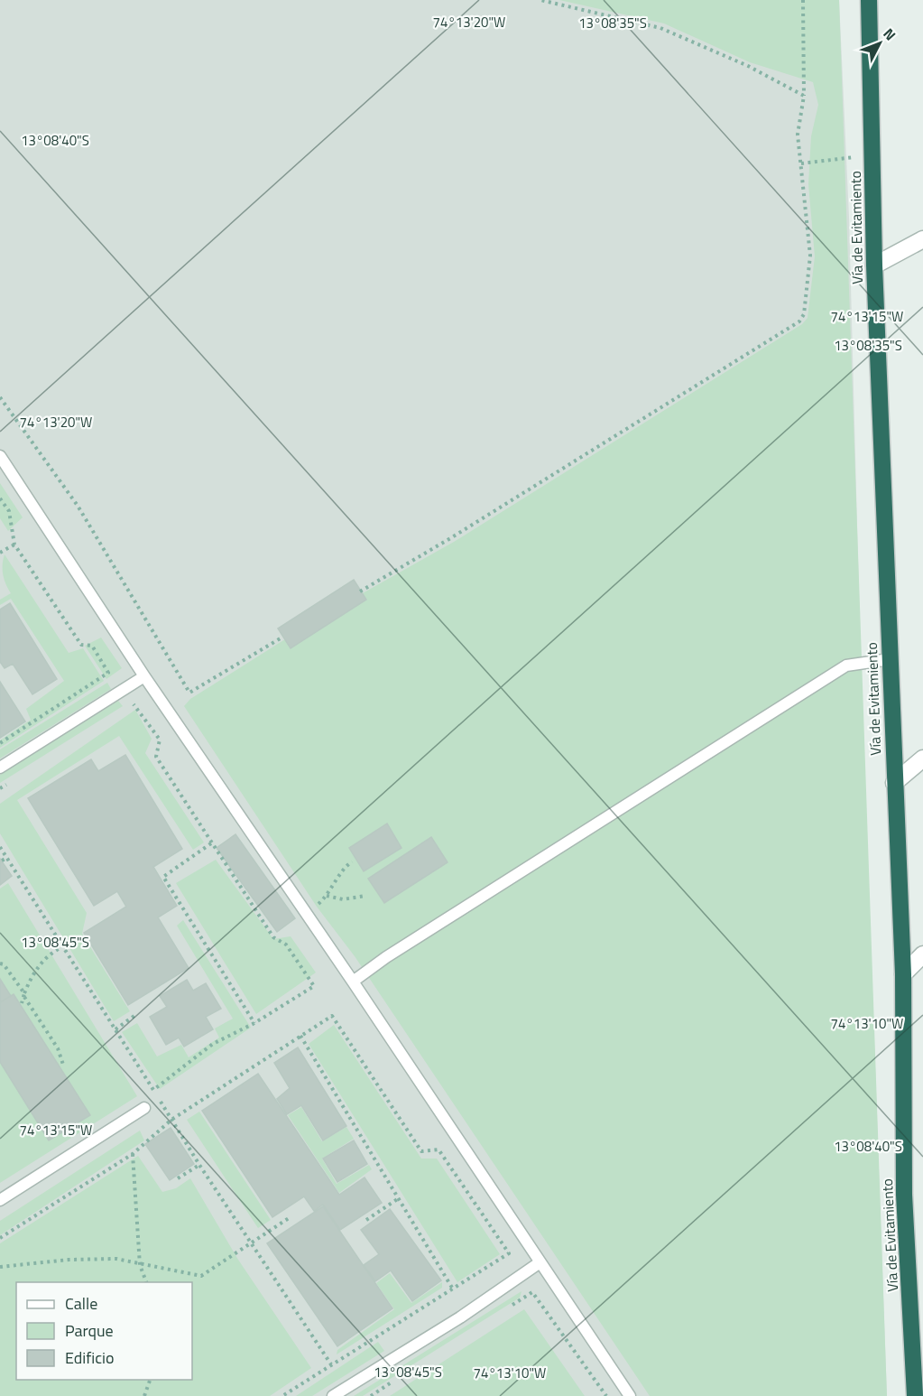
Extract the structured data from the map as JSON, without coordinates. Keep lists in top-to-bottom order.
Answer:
{
  "streets": {
    "highway": ["Vía de Evitamiento"]
  },
  "legend": ["Calle", "Parque", "Edificio"],
  "north": "top right",
  "coordinates": [
    "74°13'20\"W",
    "13°08'35\"S",
    "13°08'40\"S",
    "74°13'15\"W",
    "13°08'45\"S",
    "74°13'10\"W"
  ]
}
